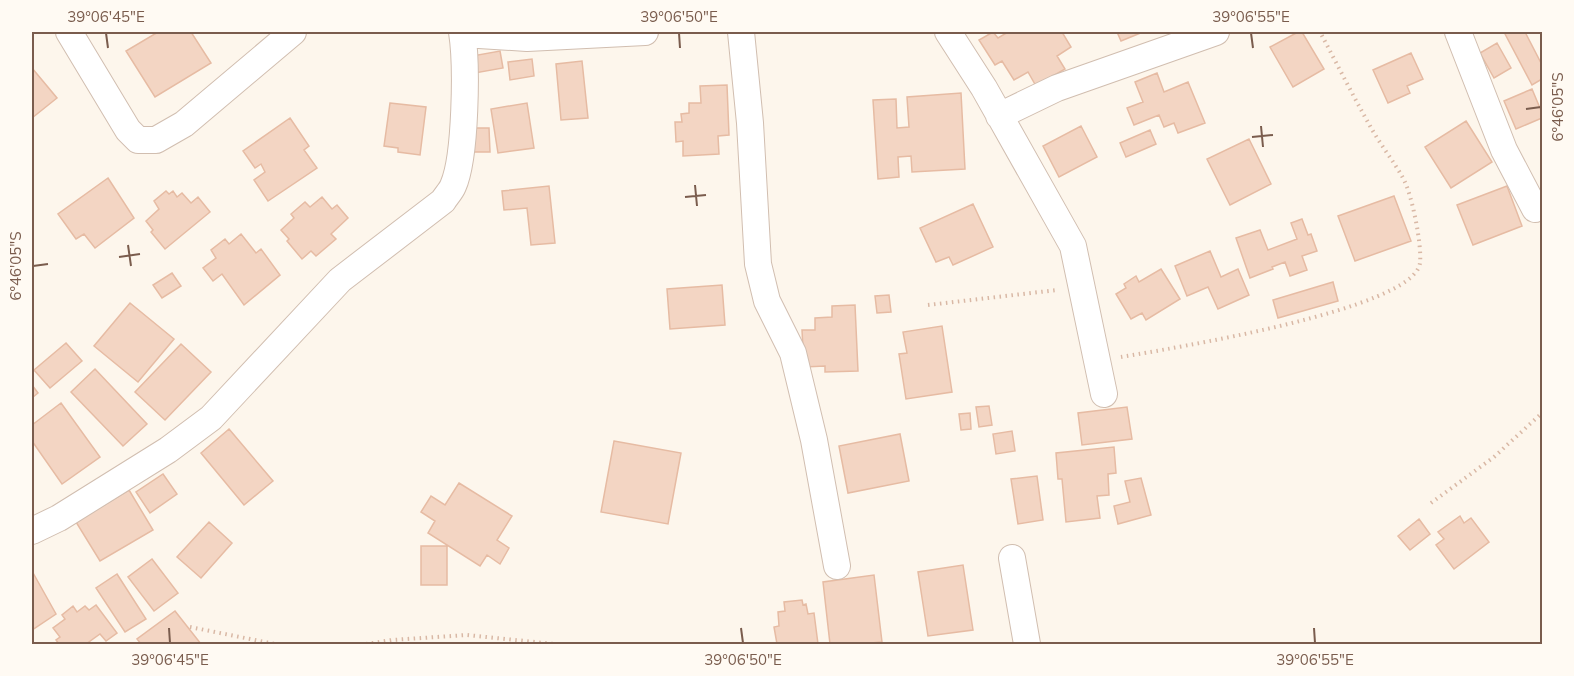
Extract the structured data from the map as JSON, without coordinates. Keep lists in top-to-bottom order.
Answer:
{
  "coordinates": [
    "39°06'45\"E",
    "39°06'50\"E",
    "39°06'55\"E",
    "6°46'05\"S"
  ]
}
